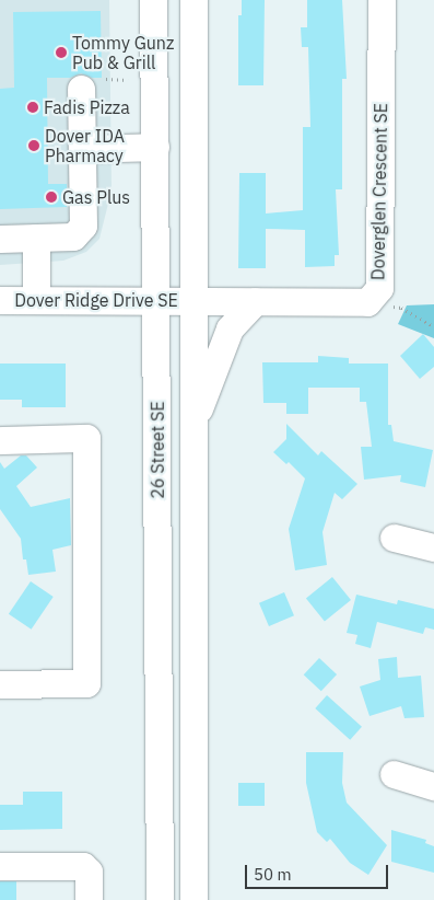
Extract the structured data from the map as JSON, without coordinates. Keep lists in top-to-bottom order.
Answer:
{
  "streets": {
    "street": ["Doverglen Crescent SE", "Dover Ridge Drive SE", "26 Street SE"]
  },
  "crossings": [
    ["Doverglen Crescent SE", "Dover Ridge Drive SE"],
    ["Doverglen Crescent SE", "26 Street SE"],
    ["Dover Ridge Drive SE", "26 Street SE"]
  ],
  "places": [
    "Tommy Gunz Pub & Grill",
    "Fadis Pizza",
    "Dover IDA Pharmacy",
    "Gas Plus"
  ],
  "scale_bar": "50 m"
}
